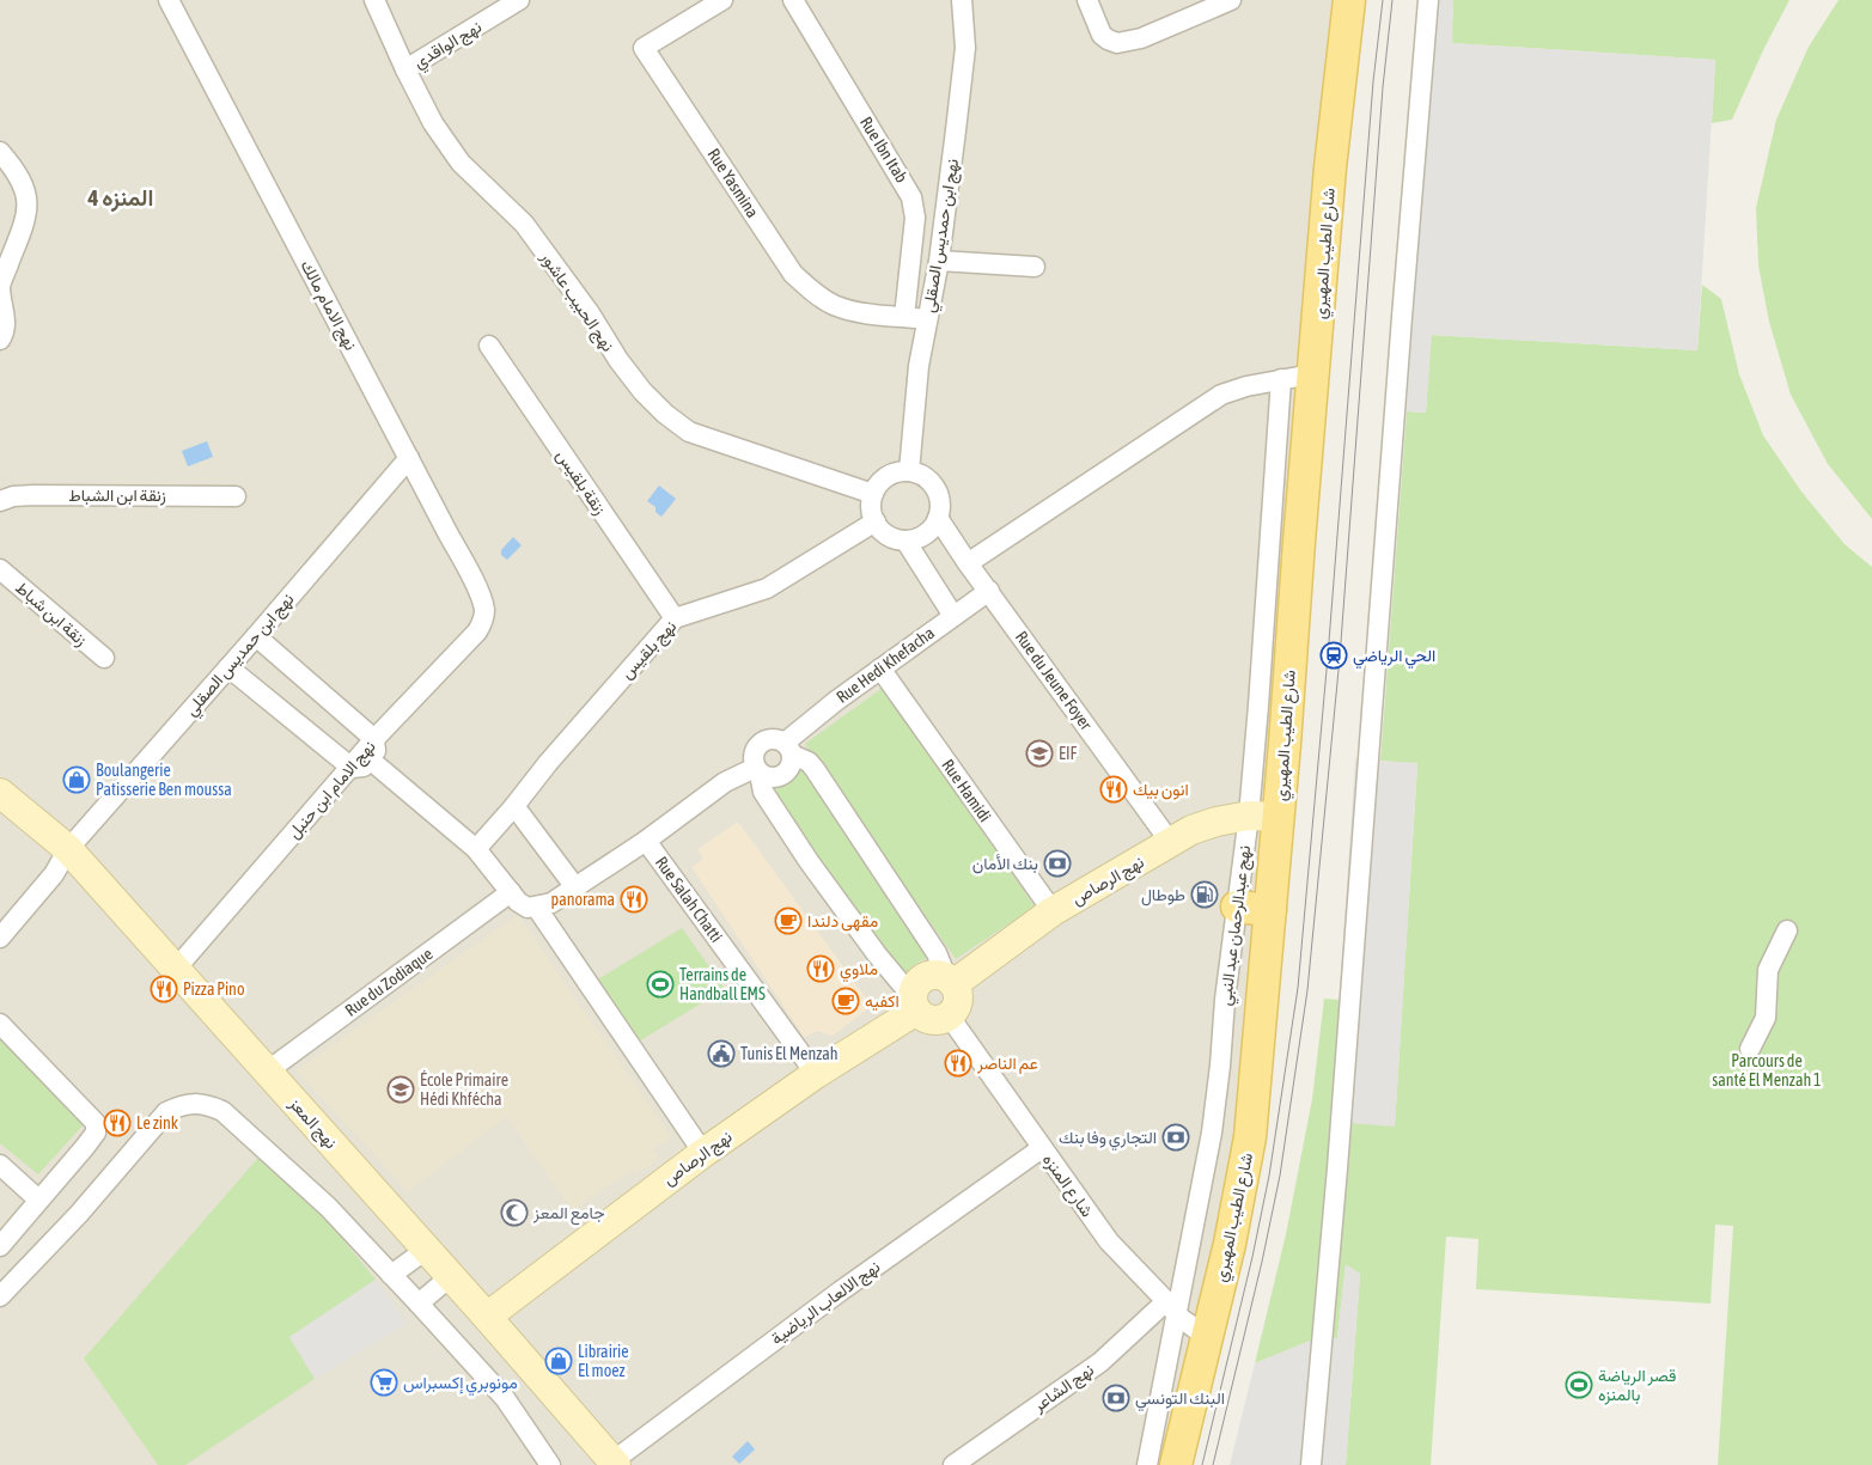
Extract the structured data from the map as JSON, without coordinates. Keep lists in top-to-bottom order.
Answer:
{
  "streets": {
    "main road": ["شارع الطيب المهيري"],
    "street": [
      "نهج الواقدي",
      "Rue Ibn Itab",
      "Rue Yasmina",
      "نهج ابن حمديس الصقلي",
      "نهج الحبيب عاشور",
      "نهج الامام مالك",
      "زنقة بلقيس",
      "زنقة ابن الشباط",
      "زنقة ابن شباط",
      "نهج بلقيس",
      "Rue Hedi Khefacha",
      "Rue du Jeune Foyer",
      "نهج الامام ابن حنبل",
      "Rue Hamidi",
      "نهج الرصاص",
      "Rue Salah Chatti",
      "نهج عبدالرحمان عبد النبي",
      "Rue du Zodiaque",
      "نهج المعز",
      "شارع المنزه",
      "نهج الالعاب الرياضية",
      "نهج الشاعر"
    ]
  },
  "crossings": [
    ["نهج الواقدي", "نهج الحبيب عاشور"],
    ["Rue Ibn Itab", "Rue Yasmina"],
    ["Rue Yasmina", "نهج ابن حمديس الصقلي"],
    ["نهج ابن حمديس الصقلي", "نهج الحبيب عاشور"],
    ["نهج ابن حمديس الصقلي", "نهج الامام مالك"],
    ["نهج ابن حمديس الصقلي", "نهج بلقيس"],
    ["نهج ابن حمديس الصقلي", "Rue du Jeune Foyer"],
    ["نهج ابن حمديس الصقلي", "نهج المعز"],
    ["شارع الطيب المهيري", "نهج الرصاص"],
    ["شارع الطيب المهيري", "شارع المنزه"],
    ["نهج الحبيب عاشور", "نهج بلقيس"],
    ["نهج الحبيب عاشور", "Rue du Jeune Foyer"],
    ["نهج الامام مالك", "نهج الامام ابن حنبل"],
    ["زنقة بلقيس", "نهج بلقيس"],
    ["نهج بلقيس", "Rue du Jeune Foyer"],
    ["Rue Hedi Khefacha", "Rue du Jeune Foyer"],
    ["Rue Hedi Khefacha", "Rue Hamidi"],
    ["Rue du Jeune Foyer", "نهج الرصاص"],
    ["نهج الامام ابن حنبل", "نهج المعز"],
    ["Rue Hamidi", "نهج الرصاص"],
    ["نهج الرصاص", "Rue Salah Chatti"],
    ["نهج الرصاص", "نهج عبدالرحمان عبد النبي"],
    ["نهج الرصاص", "نهج المعز"],
    ["نهج الرصاص", "شارع المنزه"],
    ["نهج عبدالرحمان عبد النبي", "شارع المنزه"],
    ["نهج عبدالرحمان عبد النبي", "نهج الشاعر"],
    ["Rue du Zodiaque", "نهج المعز"],
    ["نهج المعز", "نهج الالعاب الرياضية"],
    ["شارع المنزه", "نهج الالعاب الرياضية"],
    ["شارع المنزه", "نهج الشاعر"]
  ],
  "districts": ["المنزه 4"],
  "parks": ["Parcours de santé El Menzah 1"],
  "places": {
    "station": ["الحي الرياضي"],
    "school or university": ["EIF", "École Primaire Hédi Khfécha"],
    "shop": ["Boulangerie Patisserie Ben moussa", "Librairie El moez"],
    "restaurant": [
      "انون بيك",
      "panorama",
      "ملاوي",
      "Pizza Pino",
      "عم الناصر",
      "Le zink"
    ],
    "bank": ["بنك الأمان", "التجاري وفا بنك", "البنك التونسي"],
    "fuel station": ["طوطال"],
    "cafe": ["مقهى دلندا", "اكفيه"],
    "sports": ["Terrains de Handball EMS", "قصر الرياضة بالمنزه"],
    "public building": ["Tunis El Menzah"],
    "mosque": ["جامع المعز"],
    "supermarket": ["مونوبري إكسبراس"]
  }
}
